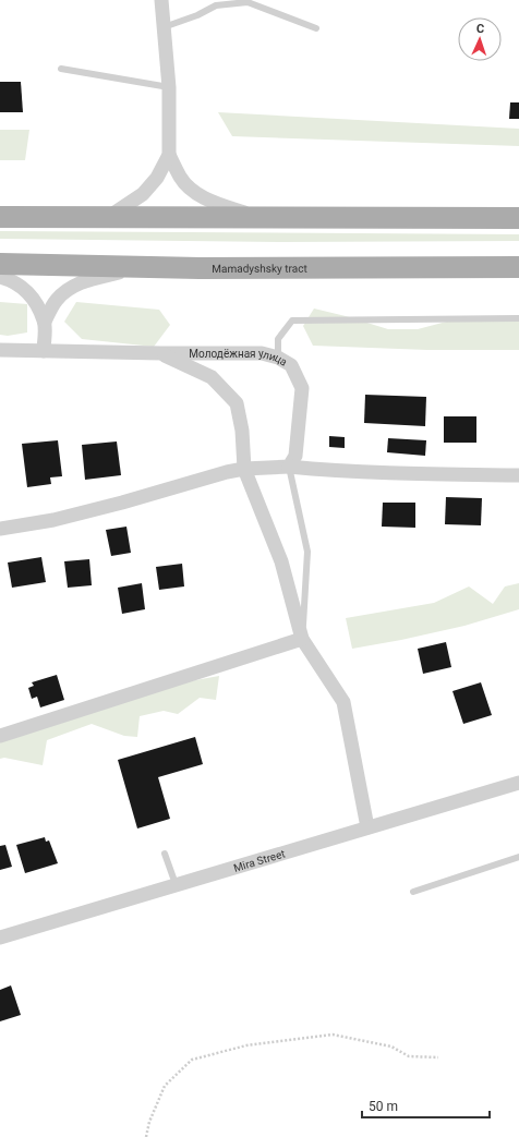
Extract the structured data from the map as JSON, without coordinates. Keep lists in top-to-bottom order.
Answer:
{
  "streets": {
    "main road": ["Mamadyshsky tract"],
    "street": ["Молодёжная улица", "Mira Street"]
  },
  "scale_bar": "50 m",
  "north": "top"
}
